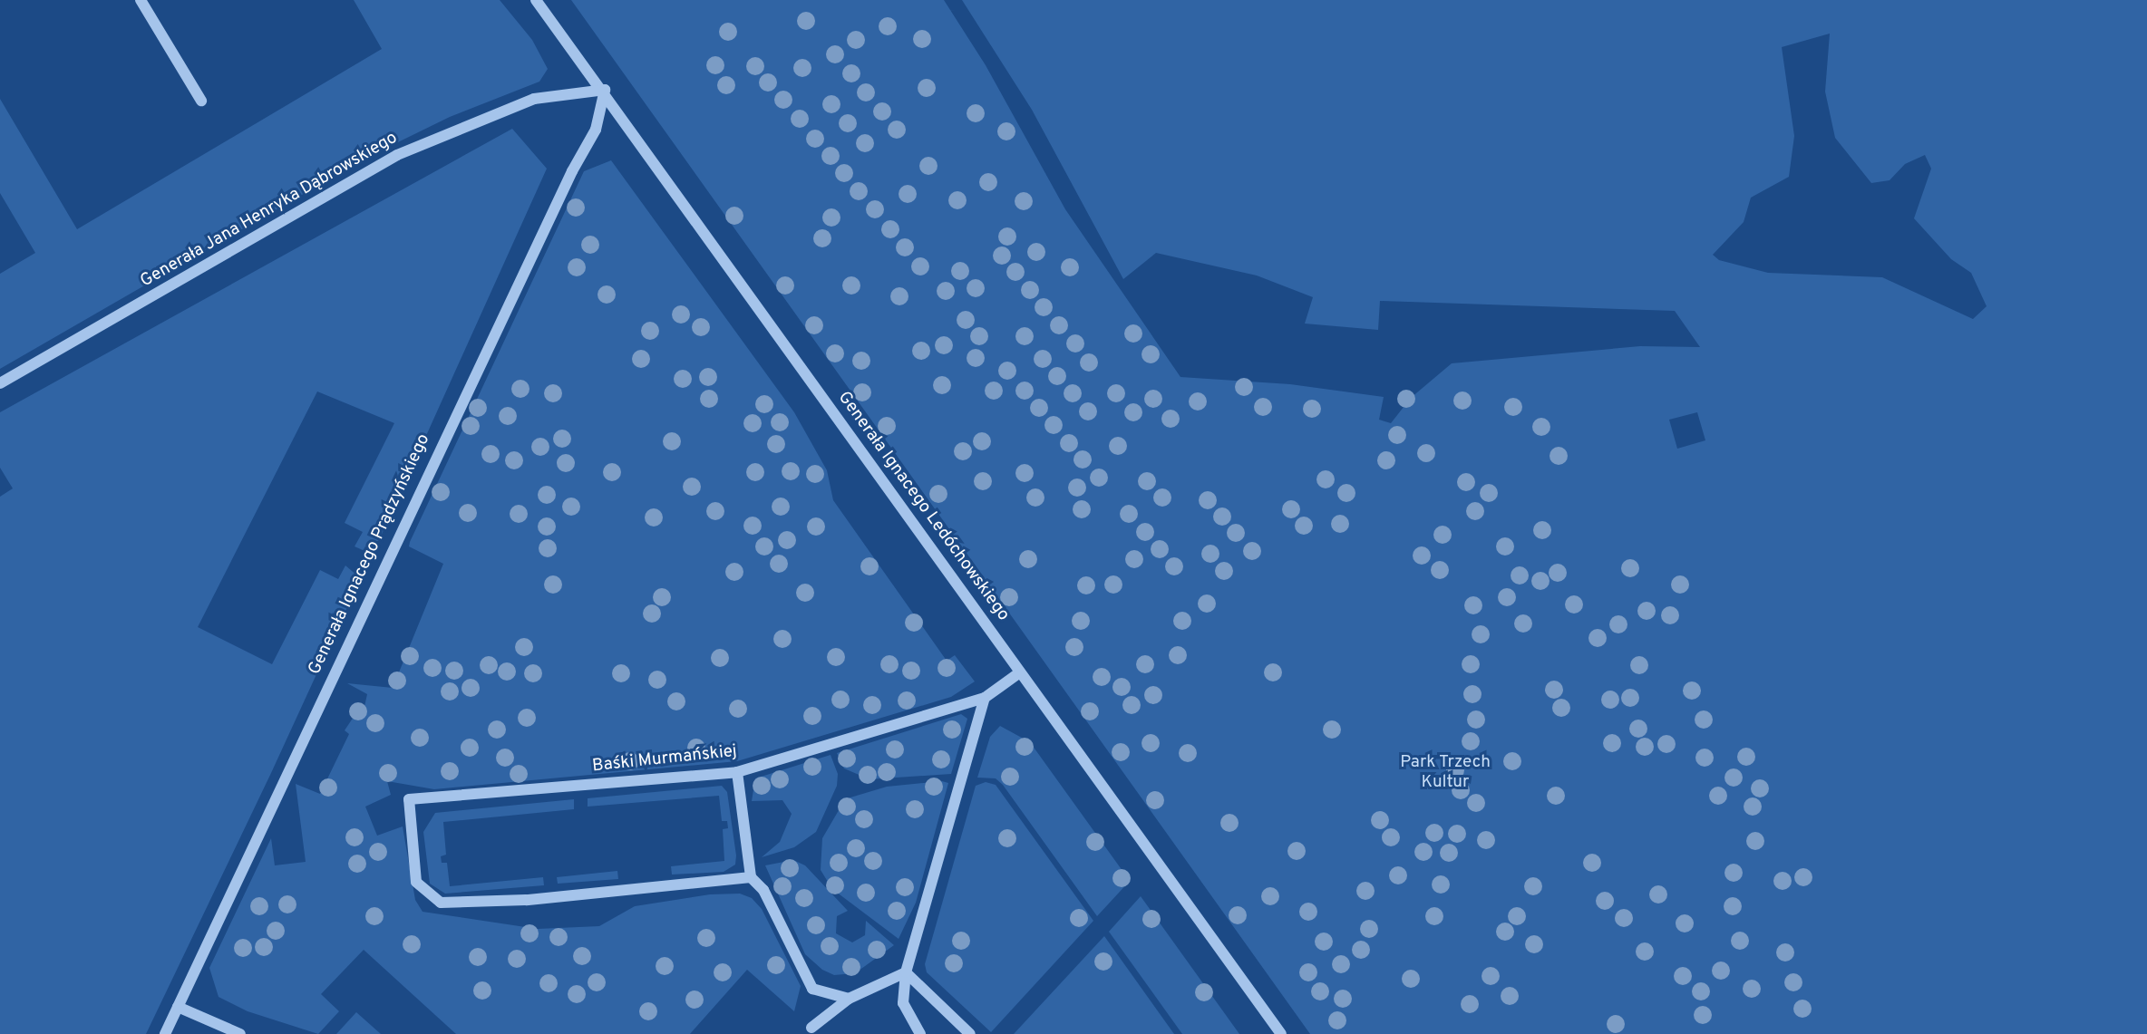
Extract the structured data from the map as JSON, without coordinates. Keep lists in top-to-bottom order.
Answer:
{
  "streets": {
    "street": [
      "Generała Jana Henryka Dąbrowskiego",
      "Generała Ignacego Ledóchowskiego",
      "Generała Ignacego Prądzyńskiego",
      "Baśki Murmańskiej"
    ]
  },
  "crossings": [
    ["Generała Jana Henryka Dąbrowskiego", "Generała Ignacego Ledóchowskiego"],
    ["Generała Jana Henryka Dąbrowskiego", "Generała Ignacego Prądzyńskiego"],
    ["Generała Ignacego Ledóchowskiego", "Generała Ignacego Prądzyńskiego"],
    ["Generała Ignacego Ledóchowskiego", "Baśki Murmańskiej"]
  ],
  "parks": ["Park Trzech Kultur"]
}
